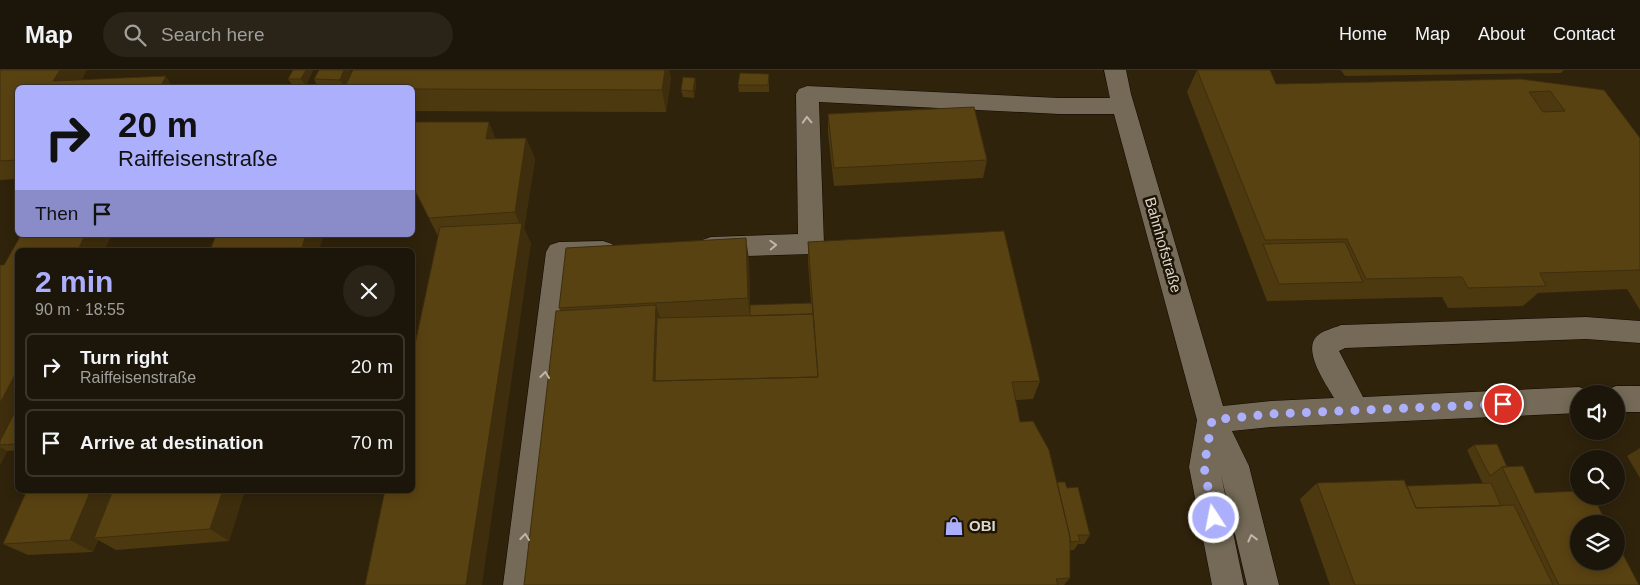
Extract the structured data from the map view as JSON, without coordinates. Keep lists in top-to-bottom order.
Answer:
{
  "streets": {
    "street": ["Bahnhofstraße"]
  },
  "places": {
    "shop": ["OBI"]
  },
  "page": {
    "header": "Map",
    "search": "Search here",
    "nav": [
      "Home",
      "Map",
      "About",
      "Contact"
    ],
    "turn": ["20 m", "Raiffeisenstraße"],
    "then": "Then",
    "heading": ["2 min", "90 m · 18:55"],
    "list": [
      {
        "name": "Turn right",
        "note": "Raiffeisenstraße",
        "value": "20 m"
      },
      {
        "name": "Arrive at destination",
        "value": "70 m"
      }
    ]
  }
}
